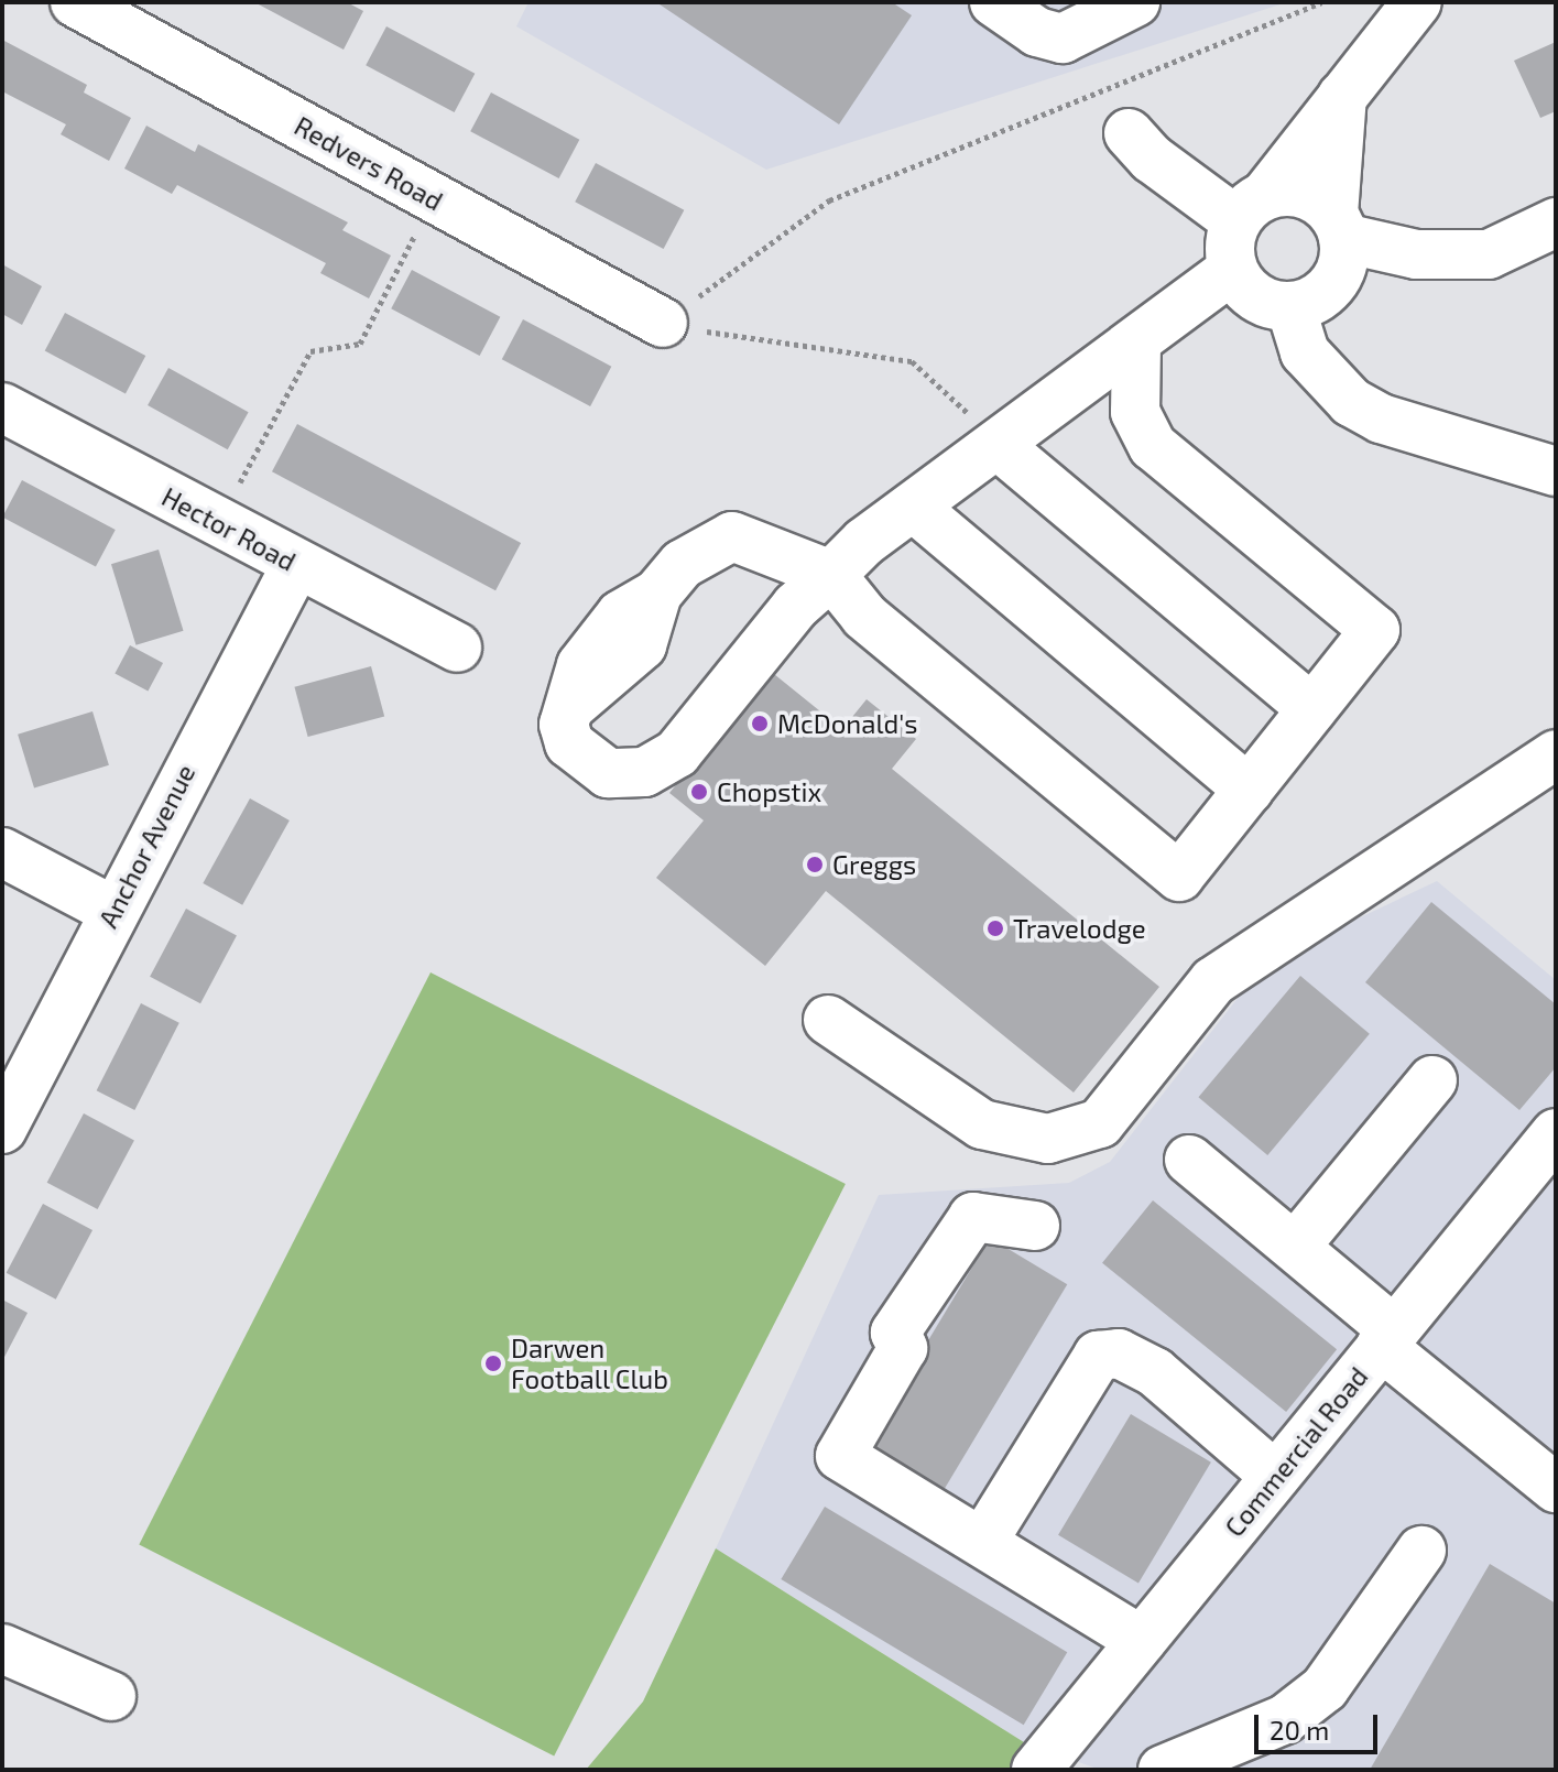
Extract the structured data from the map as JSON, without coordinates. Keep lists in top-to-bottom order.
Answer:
{
  "streets": {
    "street": [
      "Redvers Road",
      "Hector Road",
      "Anchor Avenue",
      "Commercial Road"
    ]
  },
  "crossings": [
    ["Hector Road", "Anchor Avenue"]
  ],
  "places": [
    "McDonald's",
    "Chopstix",
    "Greggs",
    "Travelodge",
    "Darwen Football Club"
  ],
  "scale_bar": "20 m"
}
